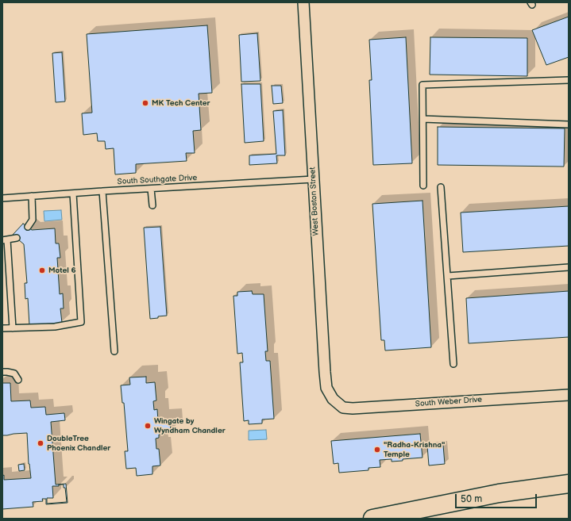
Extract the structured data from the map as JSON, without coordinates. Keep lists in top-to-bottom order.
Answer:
{
  "streets": {
    "street": ["West Boston Street", "South Weber Drive"],
    "lane": ["South Southgate Drive"]
  },
  "crossings": [
    ["South Southgate Drive", "West Boston Street"],
    ["West Boston Street", "South Weber Drive"]
  ],
  "places": [
    "MK Tech Center",
    "Motel 6",
    "Wingate by Wyndham Chandler",
    "DoubleTree Phoenix Chandler",
    "\"Radha-Krishna\" Temple"
  ],
  "scale_bar": "50 m"
}
